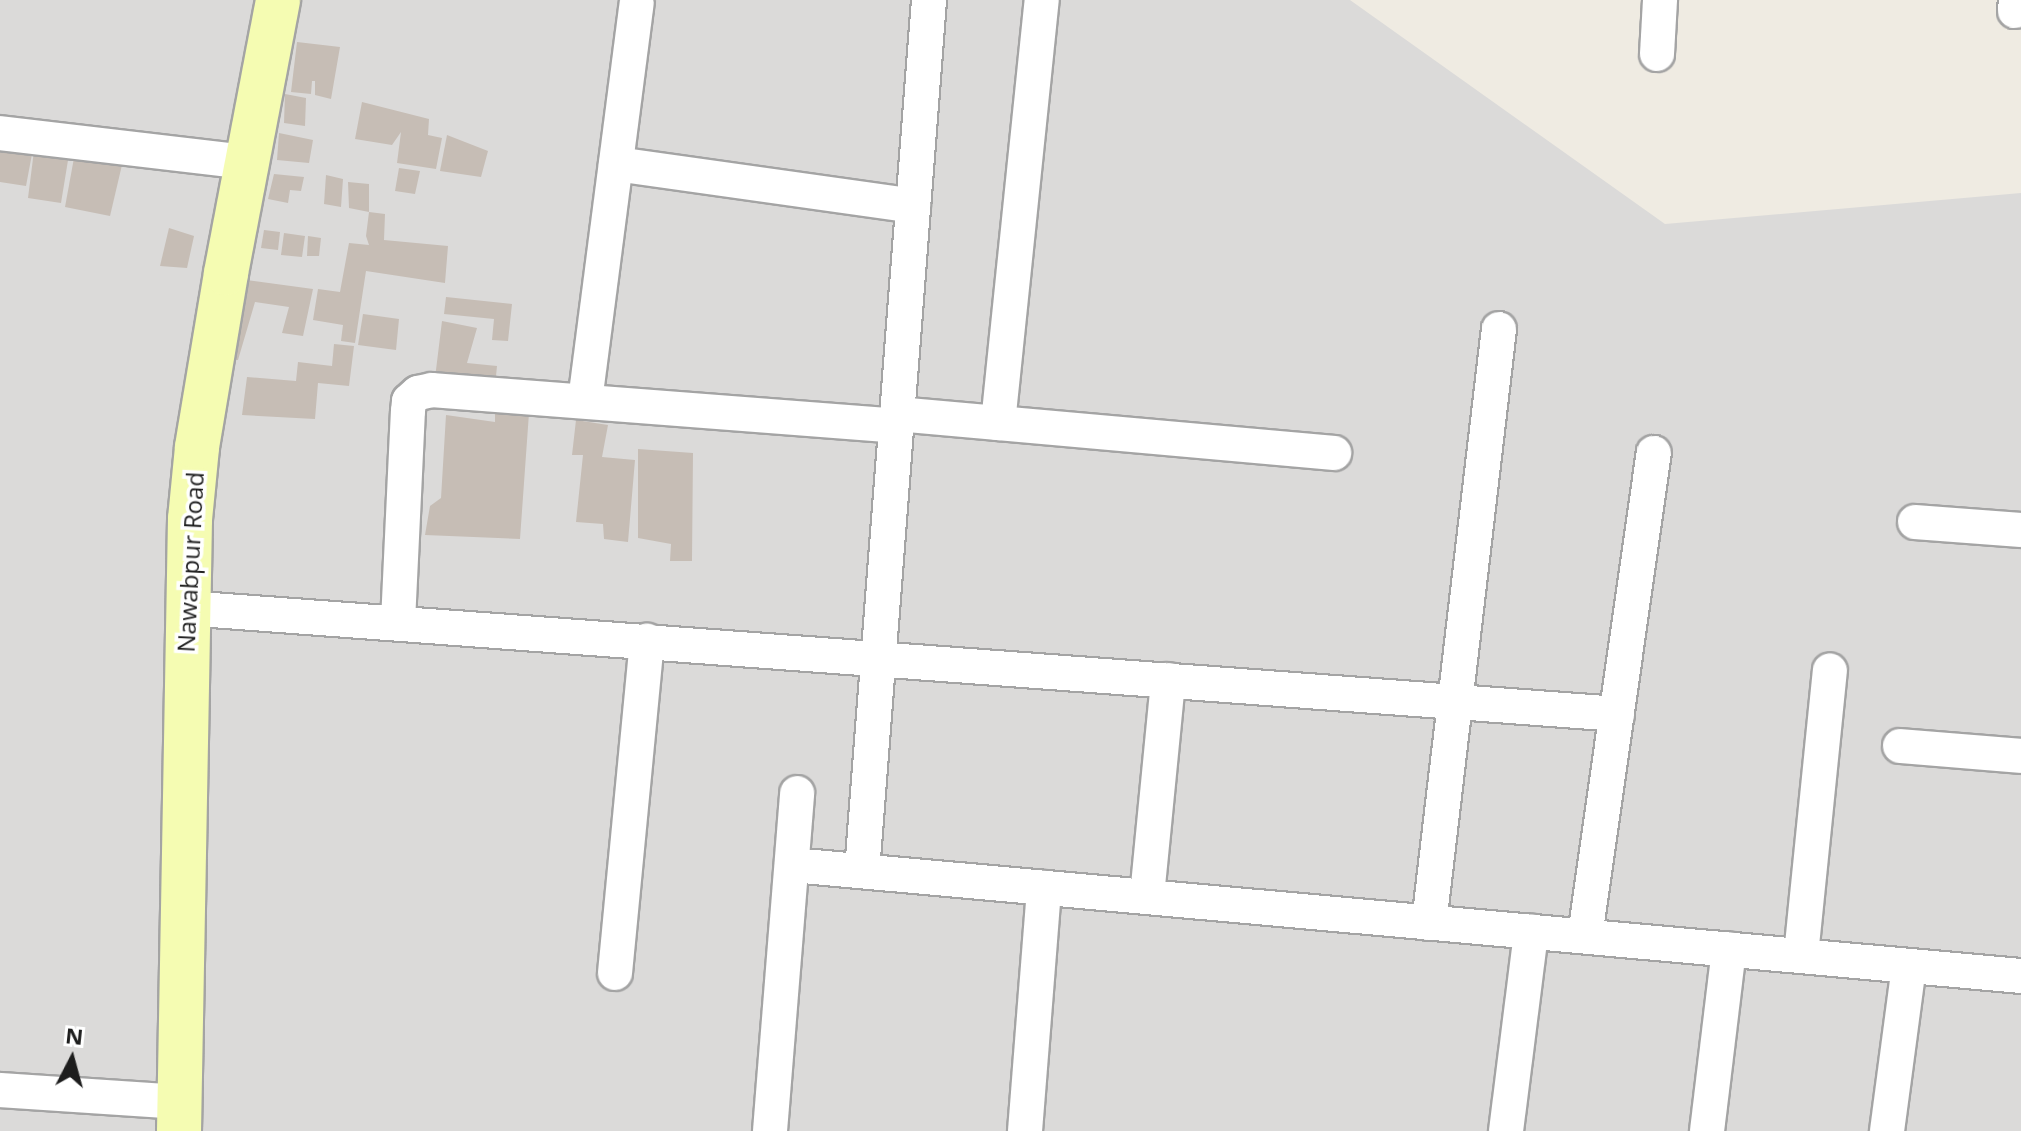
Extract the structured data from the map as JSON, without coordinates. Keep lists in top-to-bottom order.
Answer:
{
  "streets": {
    "street": ["Nawabpur Road"]
  },
  "north": "top"
}
